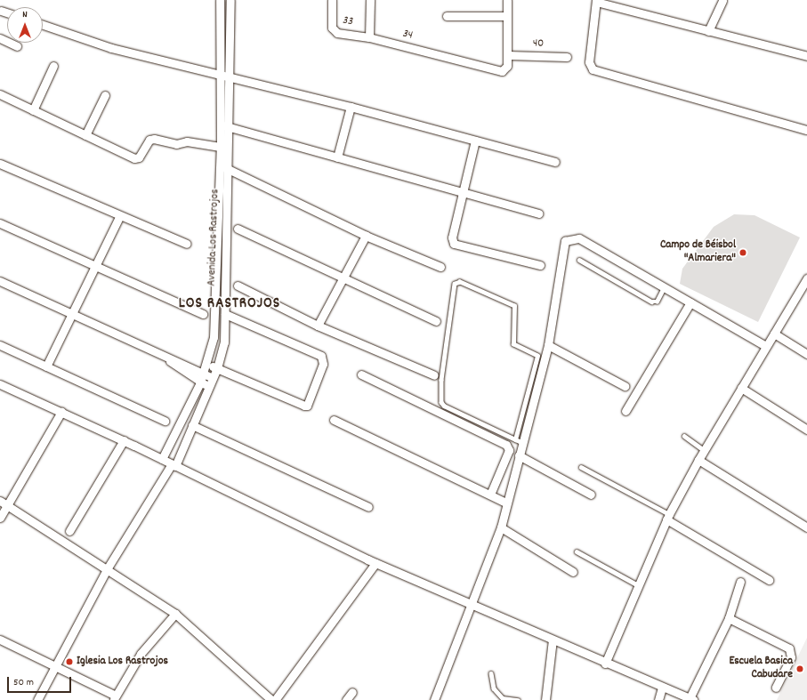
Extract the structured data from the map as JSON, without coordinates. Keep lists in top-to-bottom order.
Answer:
{
  "streets": {
    "street": [
      "33",
      "34",
      "40",
      "Avenida Los Rastrojos"
    ]
  },
  "crossings": [
    ["33", "34"],
    ["34", "40"]
  ],
  "districts": ["LOS RASTROJOS"],
  "places": ["Campo de Béisbol \"Almariera\"", "Iglesia Los Rastrojos", "Escuela Basica Cabudare"],
  "scale_bar": "50 m",
  "north": "top"
}
